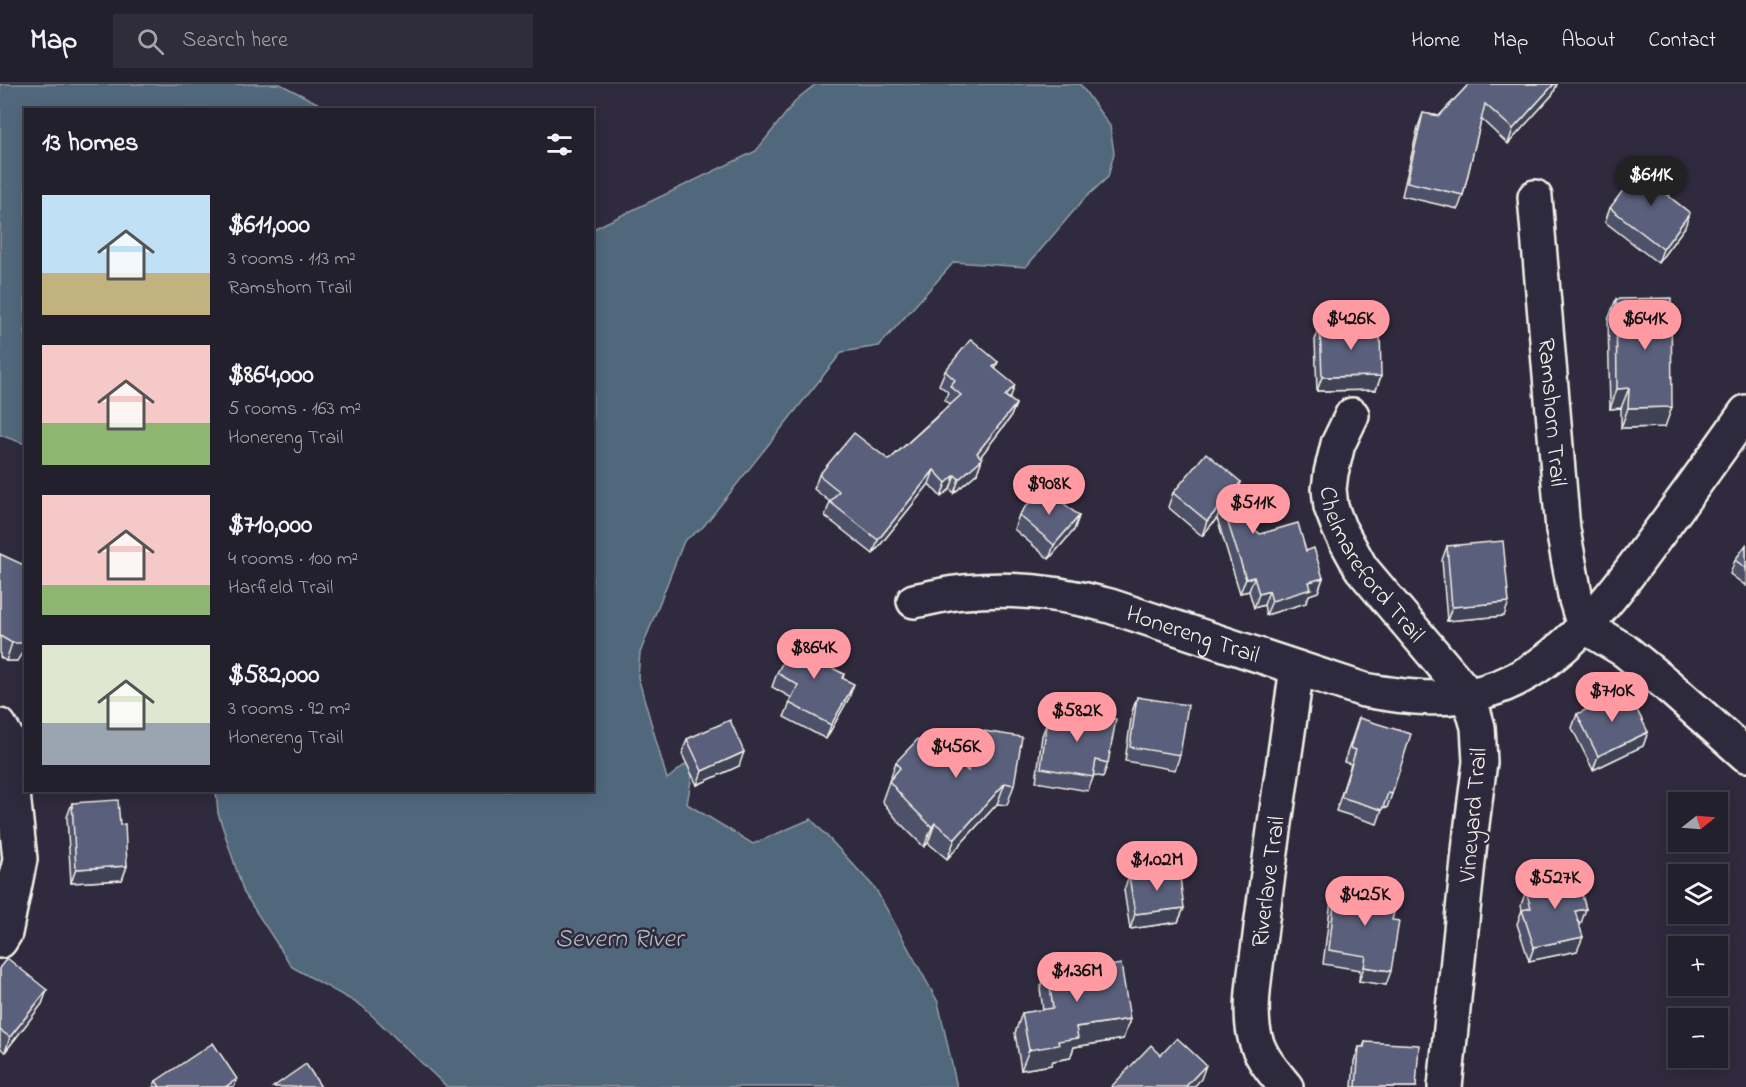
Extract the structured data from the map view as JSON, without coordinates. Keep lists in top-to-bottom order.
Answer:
{
  "streets": {
    "street": [
      "Ramshorn Trail",
      "Chelmareford Trail",
      "Honereng Trail",
      "Vineyard Trail",
      "Riverlave Trail"
    ]
  },
  "crossings": [
    ["Chelmareford Trail", "Honereng Trail"],
    ["Chelmareford Trail", "Vineyard Trail"],
    ["Honereng Trail", "Vineyard Trail"],
    ["Honereng Trail", "Riverlave Trail"]
  ],
  "water": ["Severn River"],
  "north": "right",
  "page": {
    "header": "Map",
    "search": "Search here",
    "nav": [
      "Home",
      "Map",
      "About",
      "Contact"
    ],
    "heading": "13 homes",
    "price": [
      "$611K",
      "$426K",
      "$641K",
      "$908K",
      "$511K",
      "$864K",
      "$710K",
      "$582K",
      "$456K",
      "$1.02M",
      "$527K",
      "$425K",
      "$1.36M"
    ],
    "list": [
      {
        "name": "$611,000",
        "note": "3 rooms · 113 m² · Ramshorn Trail"
      },
      {
        "name": "$864,000",
        "note": "5 rooms · 163 m² · Honereng Trail"
      },
      {
        "name": "$710,000",
        "note": "4 rooms · 100 m² · Harfield Trail"
      },
      {
        "name": "$582,000",
        "note": "3 rooms · 92 m² · Honereng Trail"
      }
    ],
    "map_buttons": ["+", "−"]
  }
}
